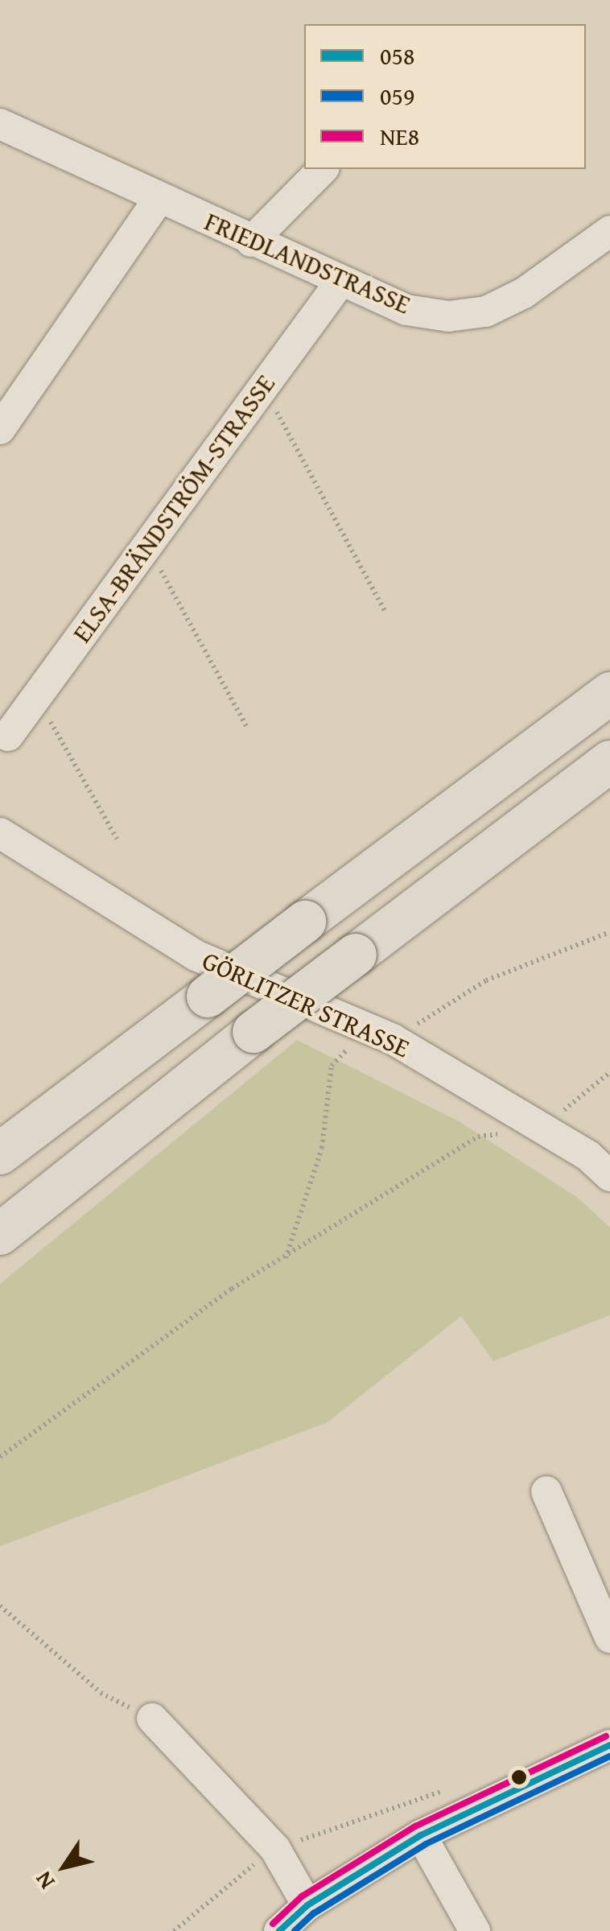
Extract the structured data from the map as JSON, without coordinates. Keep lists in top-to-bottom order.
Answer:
{
  "streets": {
    "street": ["FRIEDLANDSTRASSE", "ELSA-BRÄNDSTRÖM-STRASSE", "GÖRLITZER STRASSE"]
  },
  "crossings": [
    ["FRIEDLANDSTRASSE", "ELSA-BRÄNDSTRÖM-STRASSE"]
  ],
  "lines": ["transit line NE8", "transit line 058", "transit line 059"],
  "legend": ["058", "059", "NE8"],
  "north": "bottom left"
}
